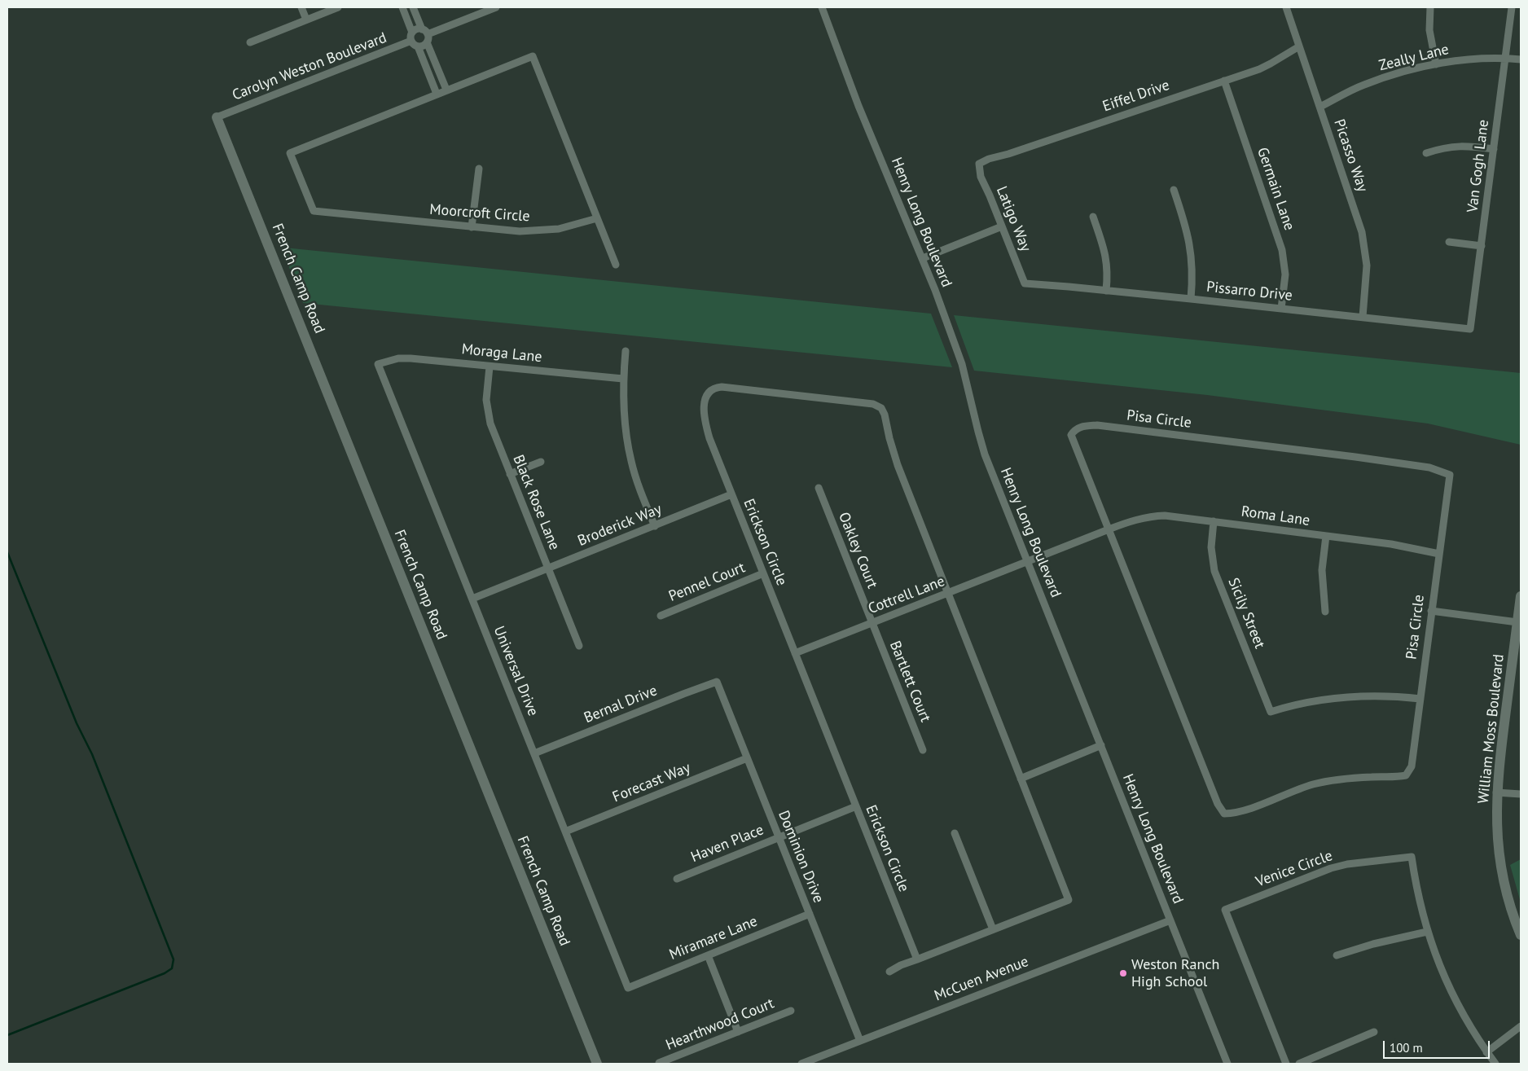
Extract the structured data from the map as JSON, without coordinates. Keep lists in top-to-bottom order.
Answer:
{
  "streets": {
    "street": [
      "Zeally Lane",
      "Carolyn Weston Boulevard",
      "Eiffel Drive",
      "Picasso Way",
      "Van Gogh Lane",
      "Germain Lane",
      "Moorcroft Circle",
      "Latigo Way",
      "Henry Long Boulevard",
      "French Camp Road",
      "Pissarro Drive",
      "Moraga Lane",
      "Pisa Circle",
      "Black Rose Lane",
      "Roma Lane",
      "Broderick Way",
      "Erickson Circle",
      "Oakley Court",
      "Pennel Court",
      "Cottrell Lane",
      "Sicily Street",
      "Universal Drive",
      "Bartlett Court",
      "Bernal Drive",
      "William Moss Boulevard",
      "Forecast Way",
      "Haven Place",
      "Dominion Drive",
      "Venice Circle",
      "Miramare Lane",
      "McCuen Avenue",
      "Hearthwood Court"
    ]
  },
  "crossings": [
    ["Zeally Lane", "Picasso Way"],
    ["Zeally Lane", "Van Gogh Lane"],
    ["Carolyn Weston Boulevard", "French Camp Road"],
    ["Eiffel Drive", "Picasso Way"],
    ["Eiffel Drive", "Germain Lane"],
    ["Eiffel Drive", "Latigo Way"],
    ["Picasso Way", "Pissarro Drive"],
    ["Van Gogh Lane", "Pissarro Drive"],
    ["Germain Lane", "Pissarro Drive"],
    ["Latigo Way", "Pissarro Drive"],
    ["Henry Long Boulevard", "Cottrell Lane"],
    ["Henry Long Boulevard", "McCuen Avenue"],
    ["Moraga Lane", "Black Rose Lane"],
    ["Moraga Lane", "Universal Drive"],
    ["Pisa Circle", "Roma Lane"],
    ["Pisa Circle", "Sicily Street"],
    ["Black Rose Lane", "Broderick Way"],
    ["Roma Lane", "Sicily Street"],
    ["Broderick Way", "Erickson Circle"],
    ["Broderick Way", "Universal Drive"],
    ["Erickson Circle", "Pennel Court"],
    ["Erickson Circle", "Cottrell Lane"],
    ["Erickson Circle", "Haven Place"],
    ["Oakley Court", "Cottrell Lane"],
    ["Oakley Court", "Bartlett Court"],
    ["Cottrell Lane", "Bartlett Court"],
    ["Universal Drive", "Bernal Drive"],
    ["Universal Drive", "Forecast Way"],
    ["Universal Drive", "Miramare Lane"],
    ["Bernal Drive", "Dominion Drive"],
    ["Forecast Way", "Dominion Drive"],
    ["Haven Place", "Dominion Drive"],
    ["Dominion Drive", "Miramare Lane"],
    ["Dominion Drive", "McCuen Avenue"]
  ],
  "places": ["Weston Ranch High School"],
  "scale_bar": "100 m"
}
